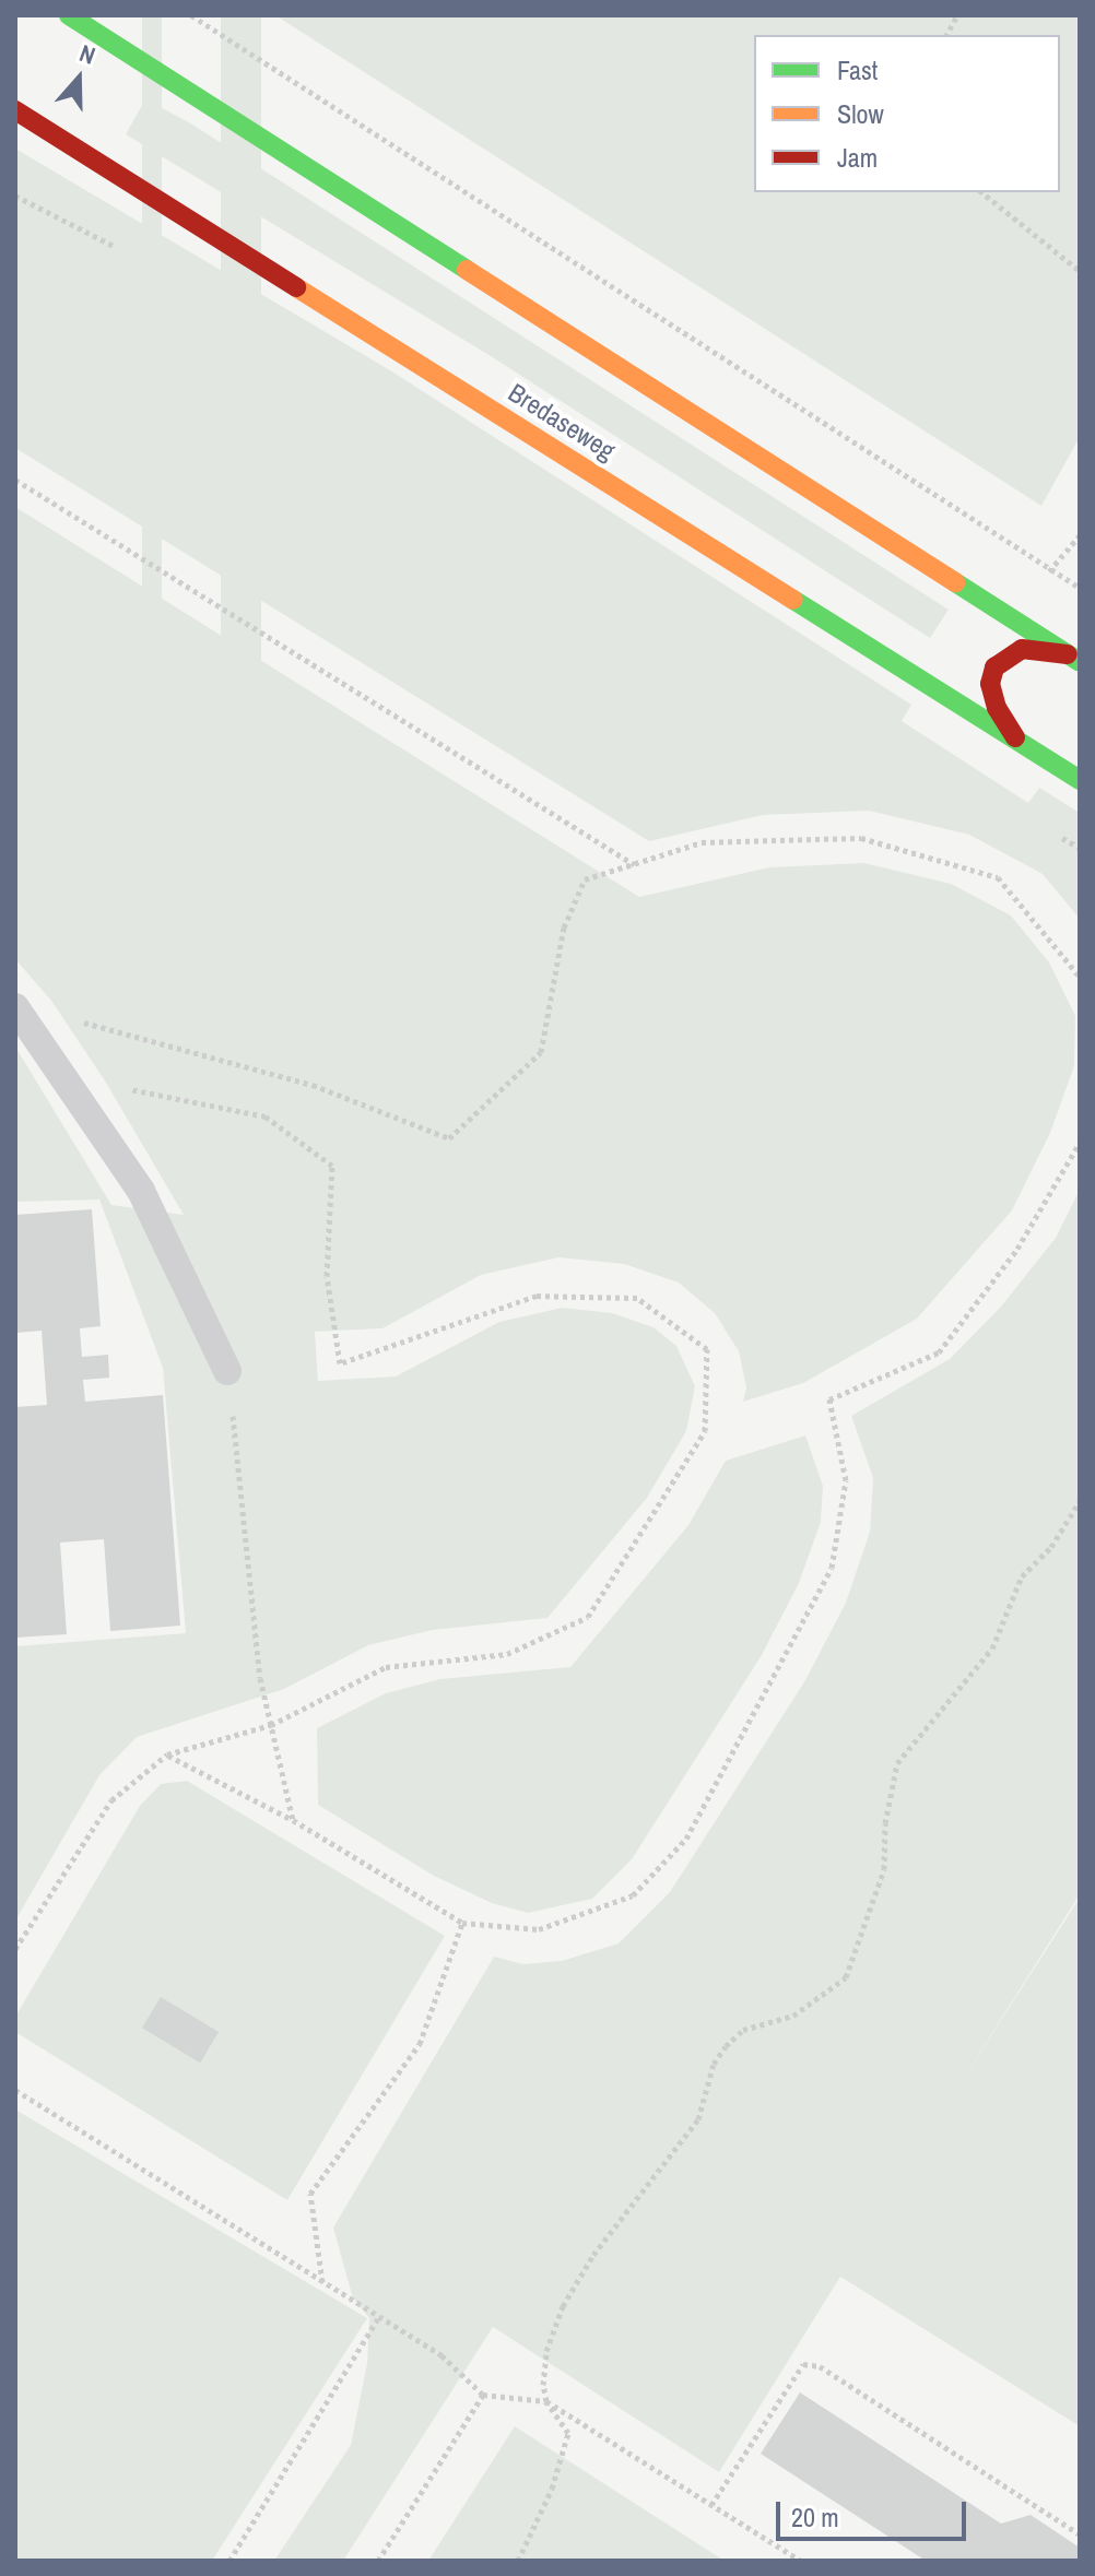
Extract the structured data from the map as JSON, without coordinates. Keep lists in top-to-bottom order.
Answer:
{
  "streets": {
    "main road": ["Bredaseweg"]
  },
  "legend": ["Fast", "Slow", "Jam"],
  "scale_bar": "20 m",
  "north": "top"
}
